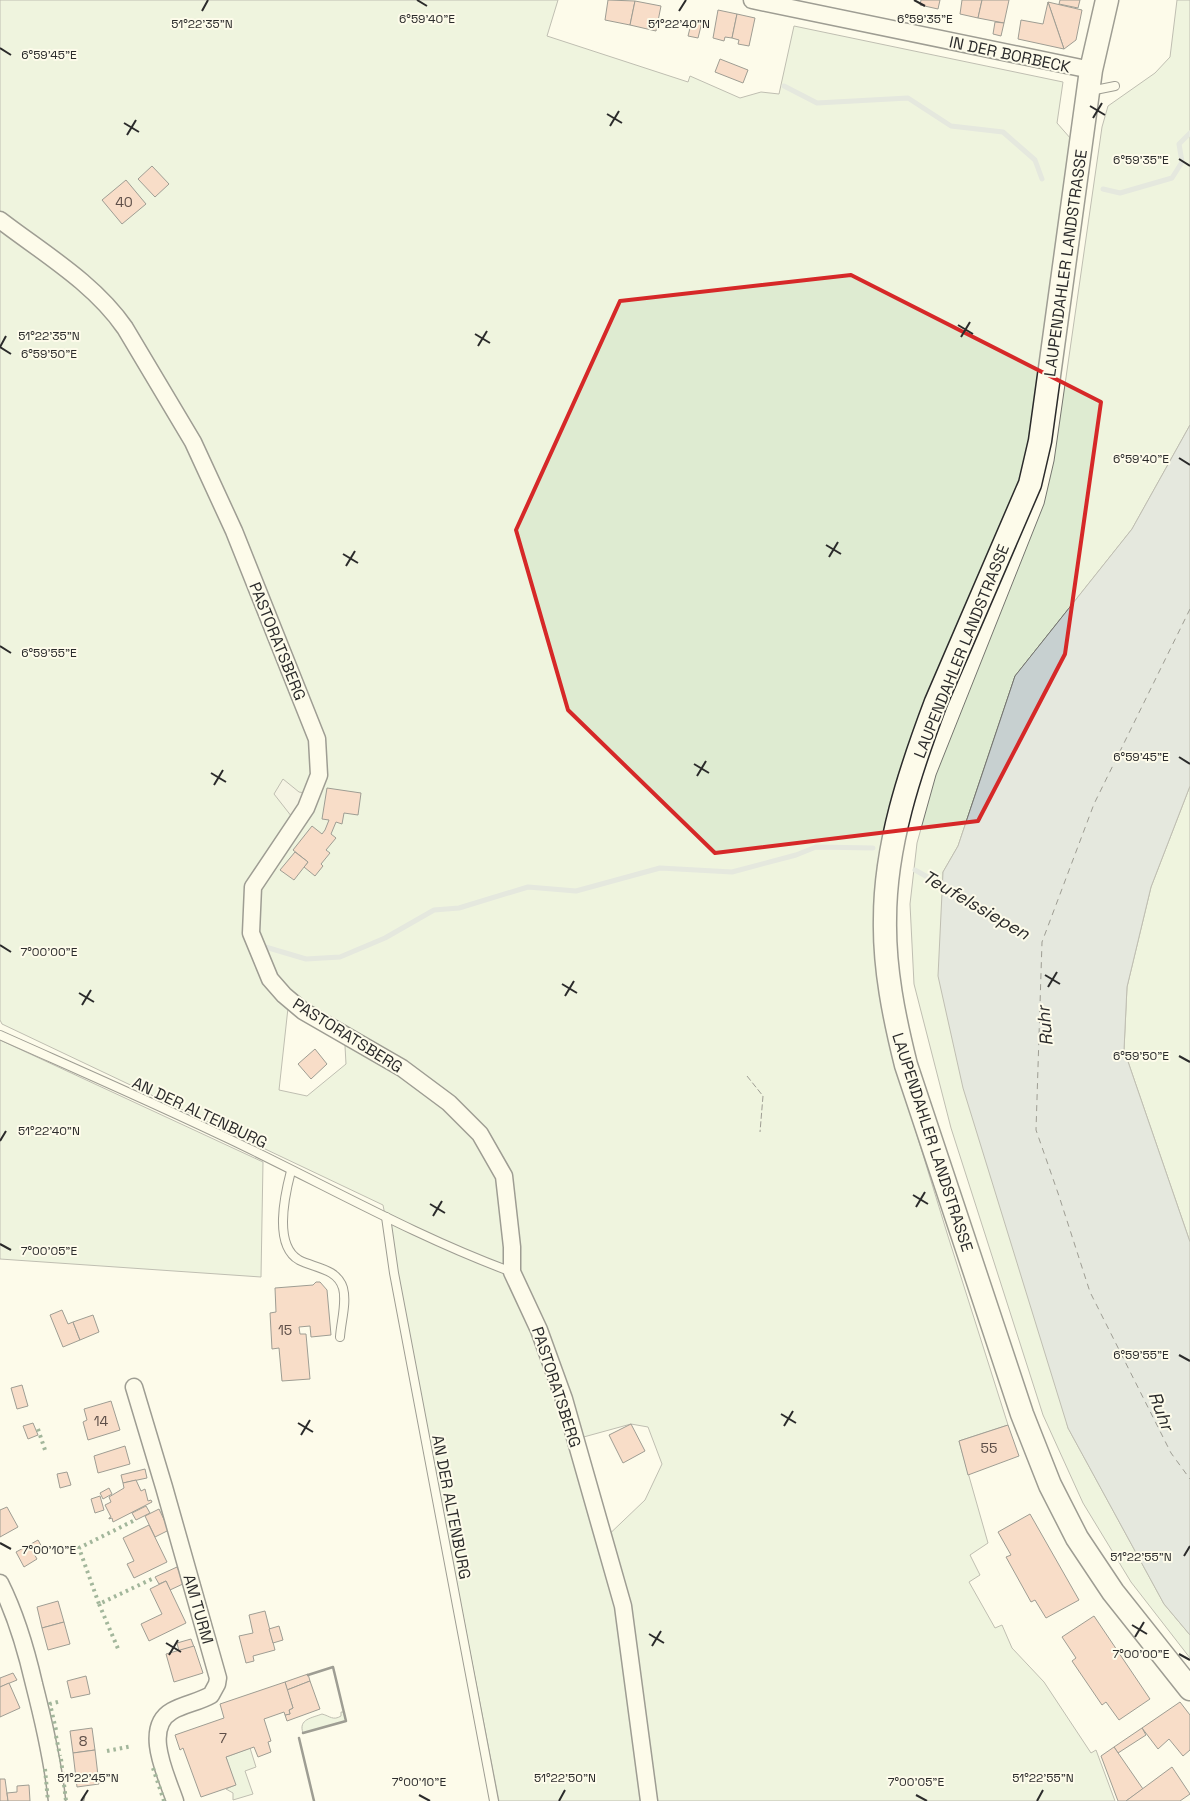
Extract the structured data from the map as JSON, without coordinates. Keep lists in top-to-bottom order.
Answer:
{
  "streets": {
    "main road": ["LAUPENDAHLER LANDSTRASSE"],
    "street": ["IN DER BORBECK", "PASTORATSBERG", "AM TURM"],
    "lane": ["AN DER ALTENBURG"]
  },
  "crossings": [
    ["IN DER BORBECK", "LAUPENDAHLER LANDSTRASSE"],
    ["PASTORATSBERG", "AN DER ALTENBURG"]
  ],
  "water": ["Teufelssiepen", "Ruhr"],
  "house_numbers": [
    "40",
    "15",
    "14",
    "55",
    "7",
    "8"
  ],
  "coordinates": [
    "6°59'40\"E",
    "6°59'35\"E",
    "51°22'35\"N",
    "51°22'40\"N",
    "6°59'45\"E",
    "6°59'50\"E",
    "6°59'55\"E",
    "7°00'00\"E",
    "7°00'05\"E",
    "7°00'10\"E",
    "51°22'55\"N",
    "51°22'45\"N",
    "51°22'50\"N"
  ]
}
